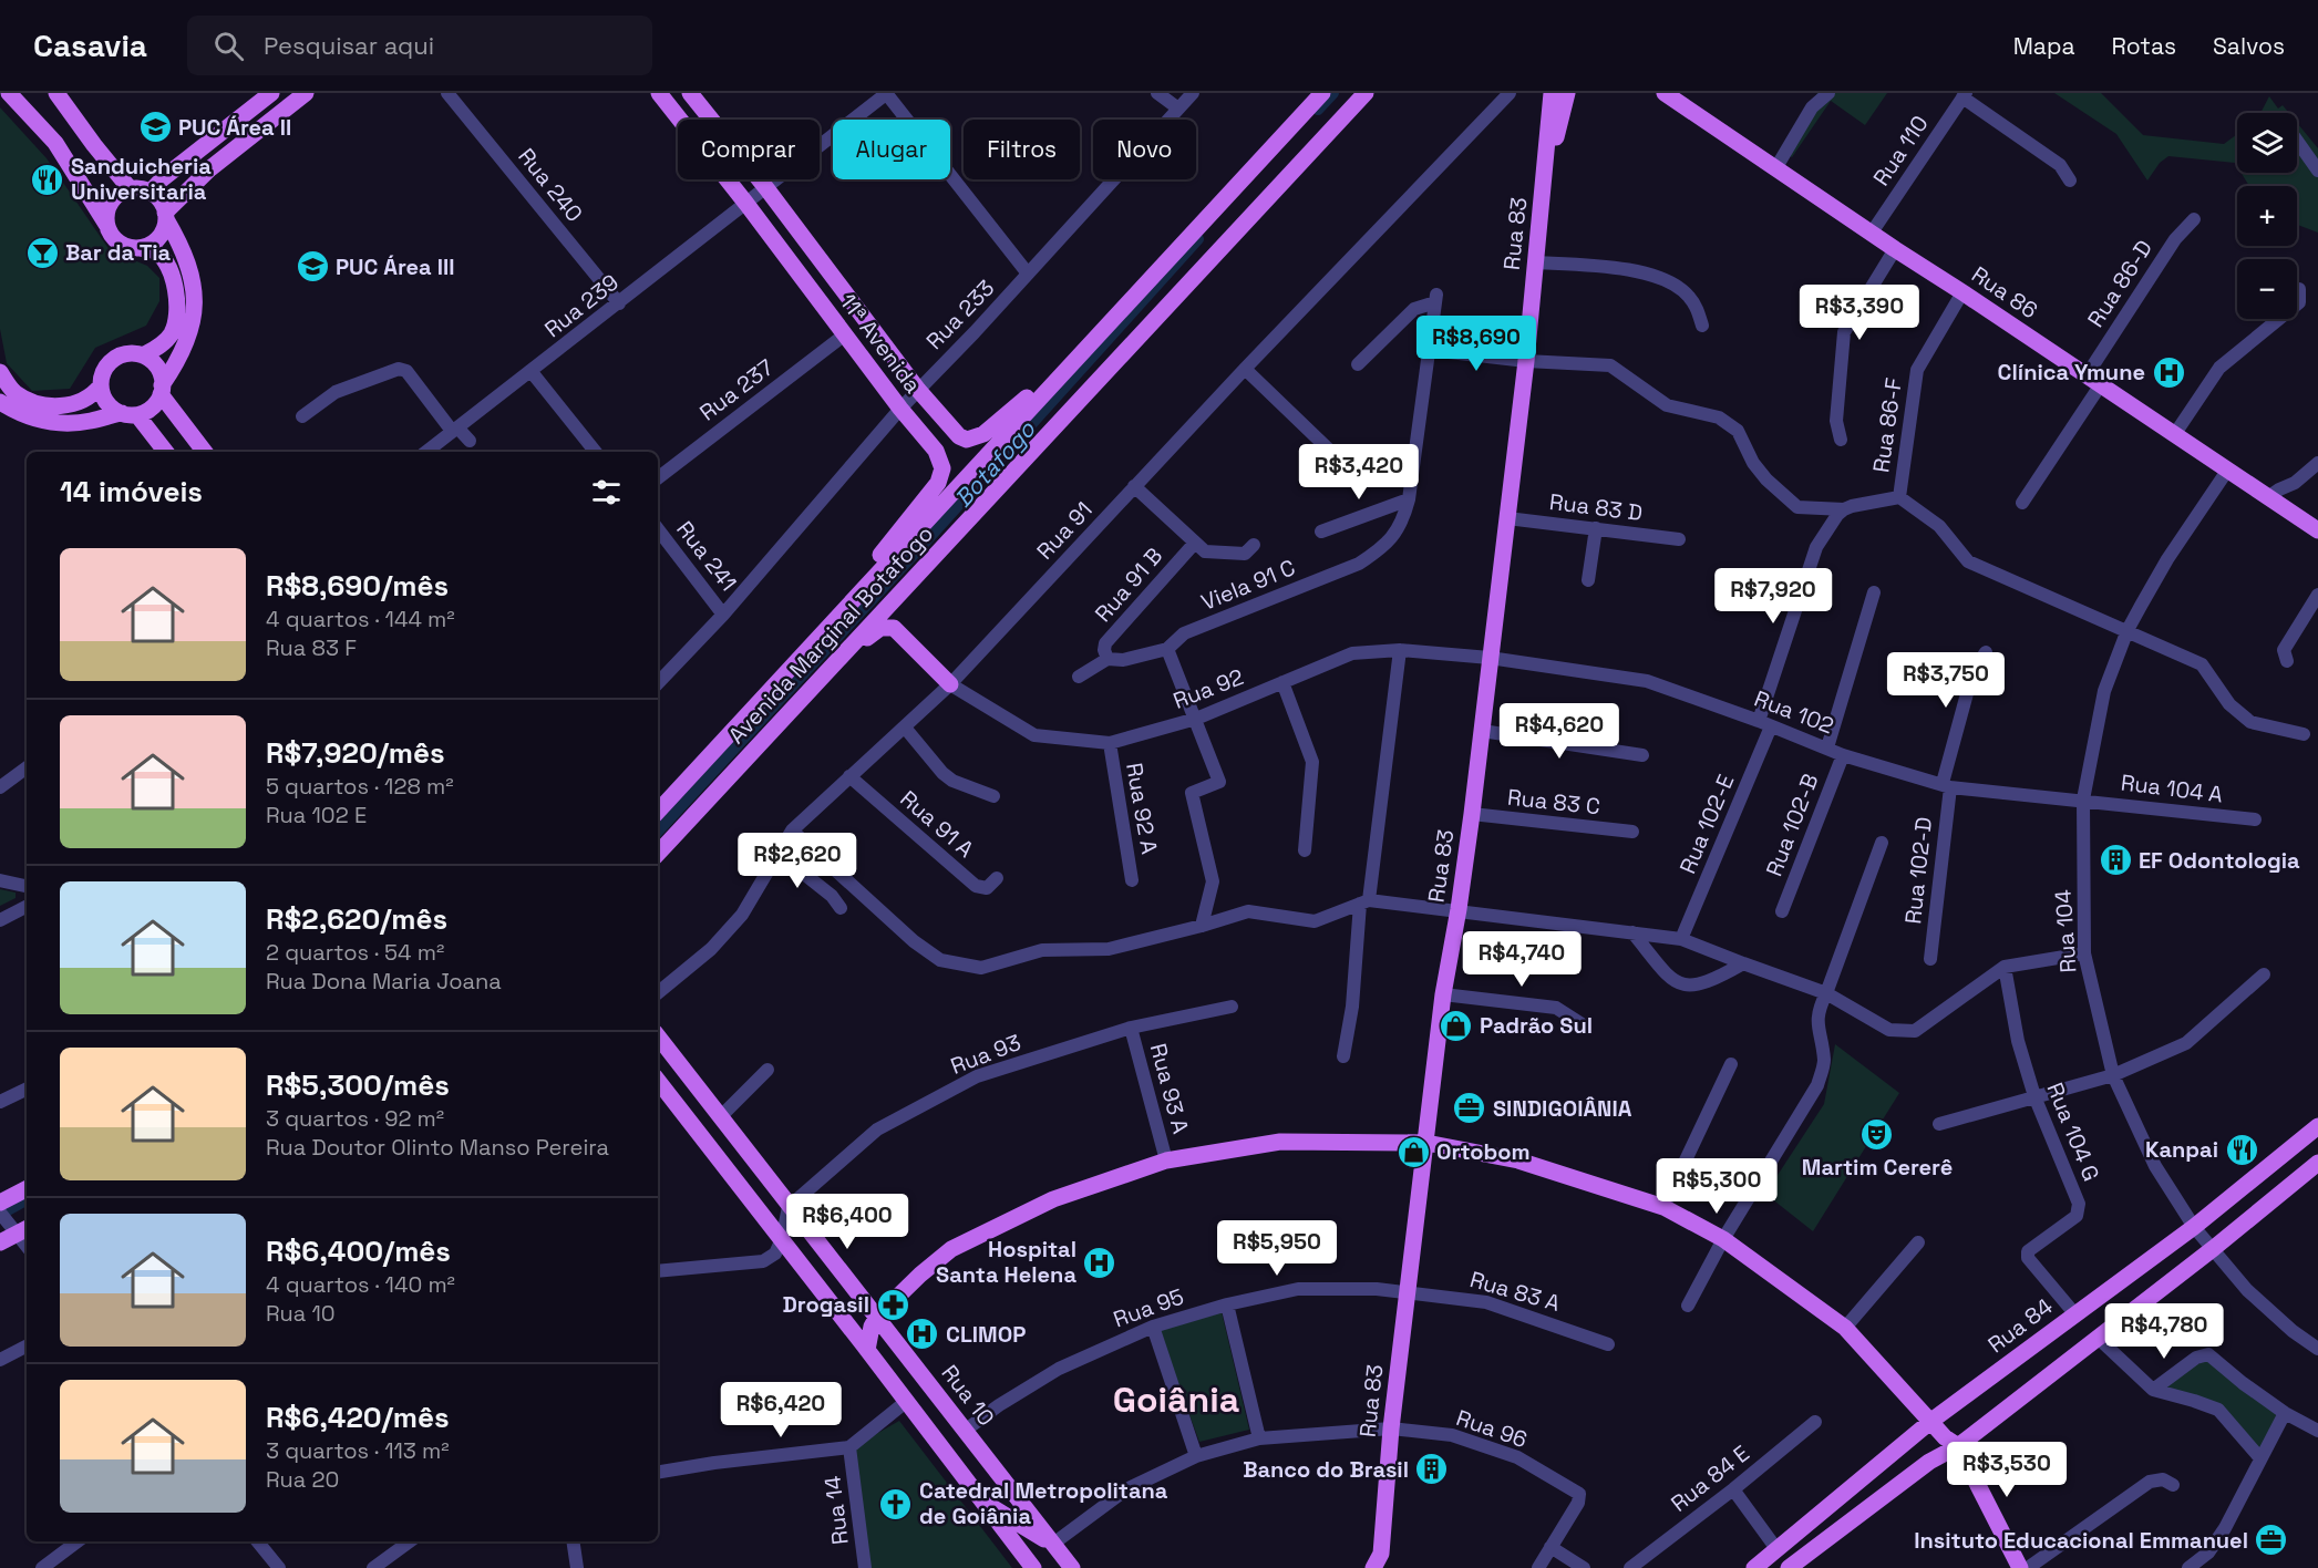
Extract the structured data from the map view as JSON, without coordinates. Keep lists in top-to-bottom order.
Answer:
{
  "streets": {
    "main road": [
      "Rua 83",
      "Rua 86",
      "11ª Avenida",
      "Avenida Marginal Botafogo",
      "Rua 84",
      "Rua 10"
    ],
    "street": [
      "Rua 110",
      "Rua 240",
      "Rua 86-D",
      "Rua 239",
      "Rua 233",
      "Rua 237",
      "Rua 86-F",
      "Rua 83 D",
      "Rua 91",
      "Rua 241",
      "Rua 91 B",
      "Viela 91 C",
      "Rua 92",
      "Rua 102",
      "Rua 104 A",
      "Rua 83 C",
      "Rua 92 A",
      "Rua 91 A",
      "Rua 102-E",
      "Rua 102-B",
      "Rua 102-D",
      "Rua 104",
      "Rua 93",
      "Rua 93 A",
      "Rua 104 G",
      "Rua 83 A",
      "Rua 95",
      "Rua 96",
      "Rua 84 E",
      "Rua 14"
    ]
  },
  "crossings": [
    ["Rua 110", "Rua 86"],
    ["Rua 240", "Rua 239"],
    ["Rua 83", "Rua 83 D"],
    ["Rua 83", "Rua 92"],
    ["Rua 83", "Rua 102"],
    ["Rua 83", "Rua 83 C"],
    ["Rua 83", "Rua 83 A"],
    ["Rua 83", "Rua 95"],
    ["Rua 83", "Rua 96"],
    ["Rua 86-D", "Rua 86"],
    ["Rua 86", "Rua 86-F"],
    ["Rua 86", "Rua 104"],
    ["Rua 239", "11ª Avenida"],
    ["Rua 233", "11ª Avenida"],
    ["Rua 233", "Rua 241"],
    ["11ª Avenida", "Rua 237"],
    ["11ª Avenida", "Avenida Marginal Botafogo"],
    ["Rua 91", "Rua 91 B"],
    ["Rua 91", "Rua 92"],
    ["Rua 91", "Rua 91 A"],
    ["Rua 91 B", "Viela 91 C"],
    ["Rua 92", "Rua 102"],
    ["Rua 92", "Rua 92 A"],
    ["Rua 102", "Rua 104 A"],
    ["Rua 102", "Rua 102-E"],
    ["Rua 102", "Rua 102-B"],
    ["Rua 102", "Rua 102-D"],
    ["Rua 102", "Rua 104"],
    ["Rua 104 A", "Rua 104"],
    ["Rua 104", "Rua 84"],
    ["Rua 93", "Rua 93 A"],
    ["Rua 93", "Rua 10"],
    ["Rua 104 G", "Rua 84"],
    ["Rua 83 A", "Rua 95"],
    ["Rua 95", "Rua 10"],
    ["Rua 10", "Rua 96"]
  ],
  "districts": ["Goiânia"],
  "water": ["Botafogo"],
  "places": {
    "school or university": ["PUC Área II", "PUC Área III"],
    "restaurant": ["Sanduicheria Universitaria", "Kanpai"],
    "bar": ["Bar da Tia"],
    "hospital": ["Clínica Ymune", "Hospital Santa Helena", "CLIMOP"],
    "building": ["EF Odontologia", "Banco do Brasil"],
    "shop": ["Padrão Sul", "Ortobom"],
    "office": ["SINDIGOIÂNIA", "Insituto Educacional Emmanuel"],
    "theatre": ["Martim Cererê"],
    "pharmacy": ["Drogasil"],
    "church": ["Catedral Metropolitana de Goiânia"]
  },
  "page": {
    "header": "Casavia",
    "search": "Pesquisar aqui",
    "nav": ["Mapa", "Rotas", "Salvos"],
    "map_buttons": ["+", "−"],
    "chip": [
      "Comprar",
      "Alugar",
      "Filtros",
      "Novo"
    ],
    "price": [
      "R$3,390",
      "R$8,690",
      "R$3,420",
      "R$7,920",
      "R$3,750",
      "R$4,620",
      "R$2,620",
      "R$4,740",
      "R$5,300",
      "R$6,400",
      "R$5,950",
      "R$4,780",
      "R$6,420",
      "R$3,530"
    ],
    "heading": "14 imóveis",
    "list": [
      {
        "name": "R$8,690/mês",
        "note": "4 quartos · 144 m² · Rua 83 F"
      },
      {
        "name": "R$7,920/mês",
        "note": "5 quartos · 128 m² · Rua 102 E"
      },
      {
        "name": "R$2,620/mês",
        "note": "2 quartos · 54 m² · Rua Dona Maria Joana"
      },
      {
        "name": "R$5,300/mês",
        "note": "3 quartos · 92 m² · Rua Doutor Olinto Manso Pereira"
      },
      {
        "name": "R$6,400/mês",
        "note": "4 quartos · 140 m² · Rua 10"
      },
      {
        "name": "R$6,420/mês",
        "note": "3 quartos · 113 m² · Rua 20"
      }
    ]
  }
}
